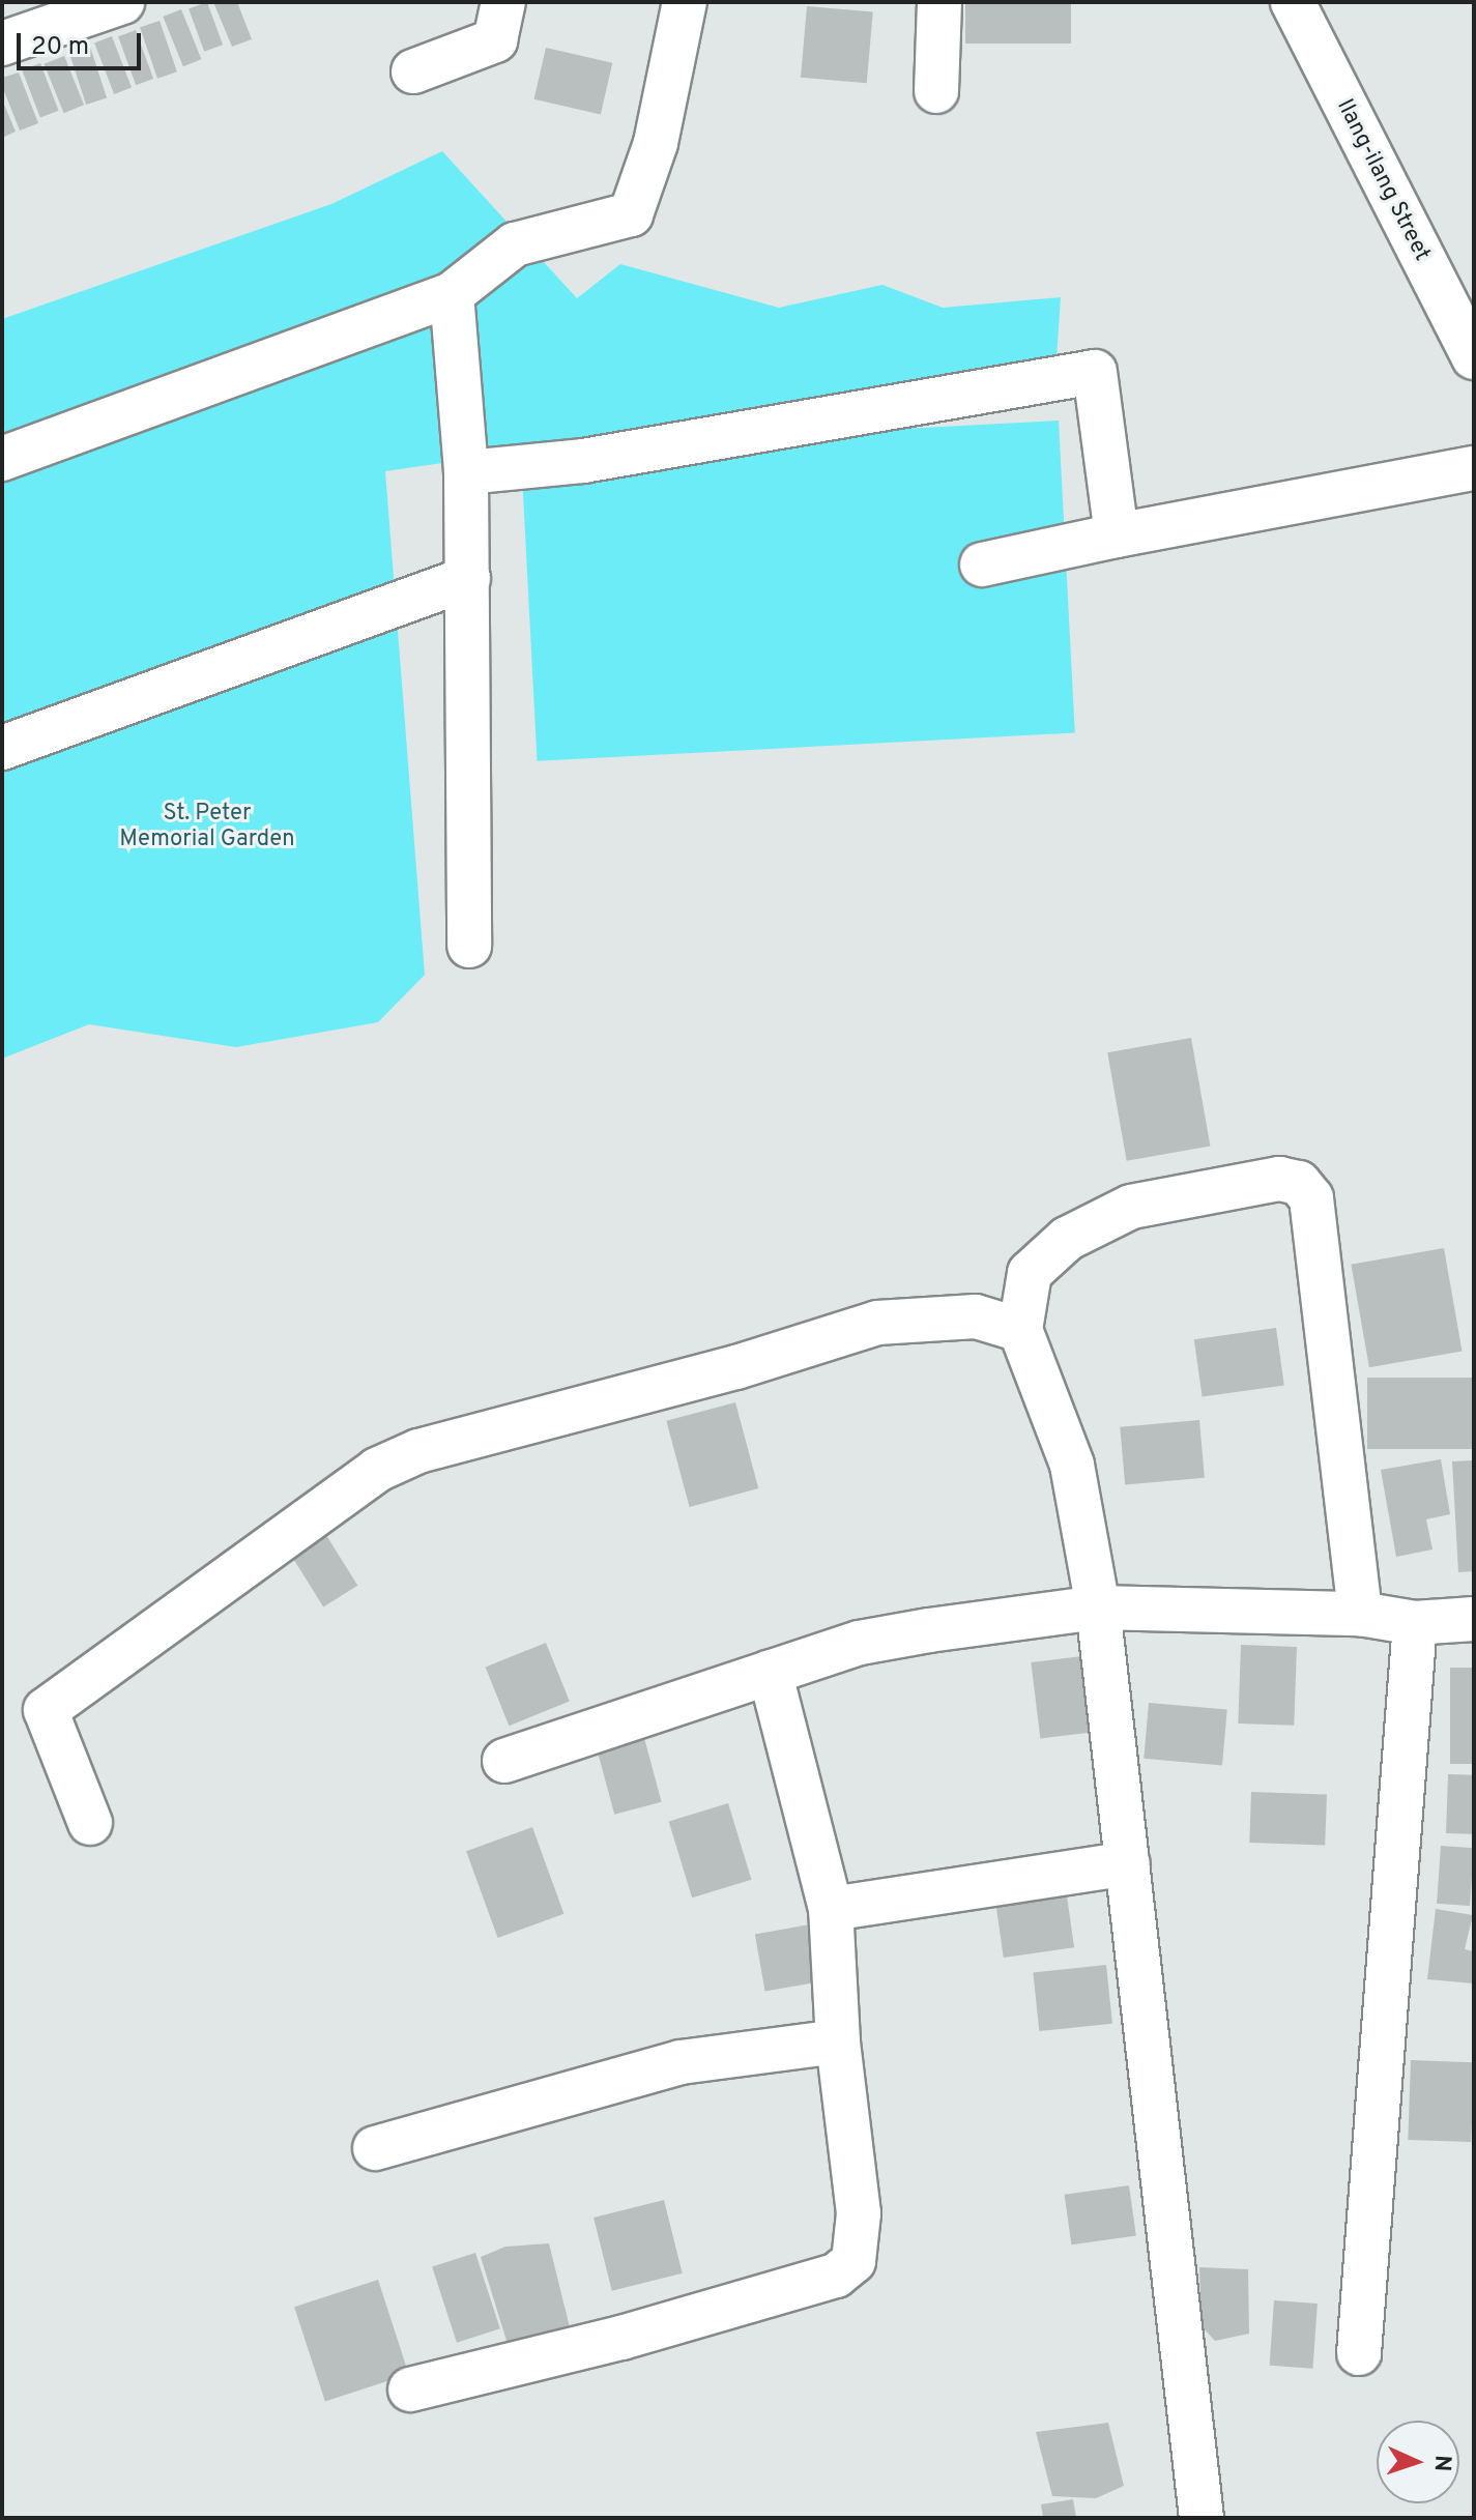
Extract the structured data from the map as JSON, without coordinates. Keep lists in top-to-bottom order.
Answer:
{
  "streets": {
    "street": ["Ilang-ilang Street"]
  },
  "parks": ["St. Peter Memorial Garden"],
  "scale_bar": "20 m",
  "north": "right"
}
